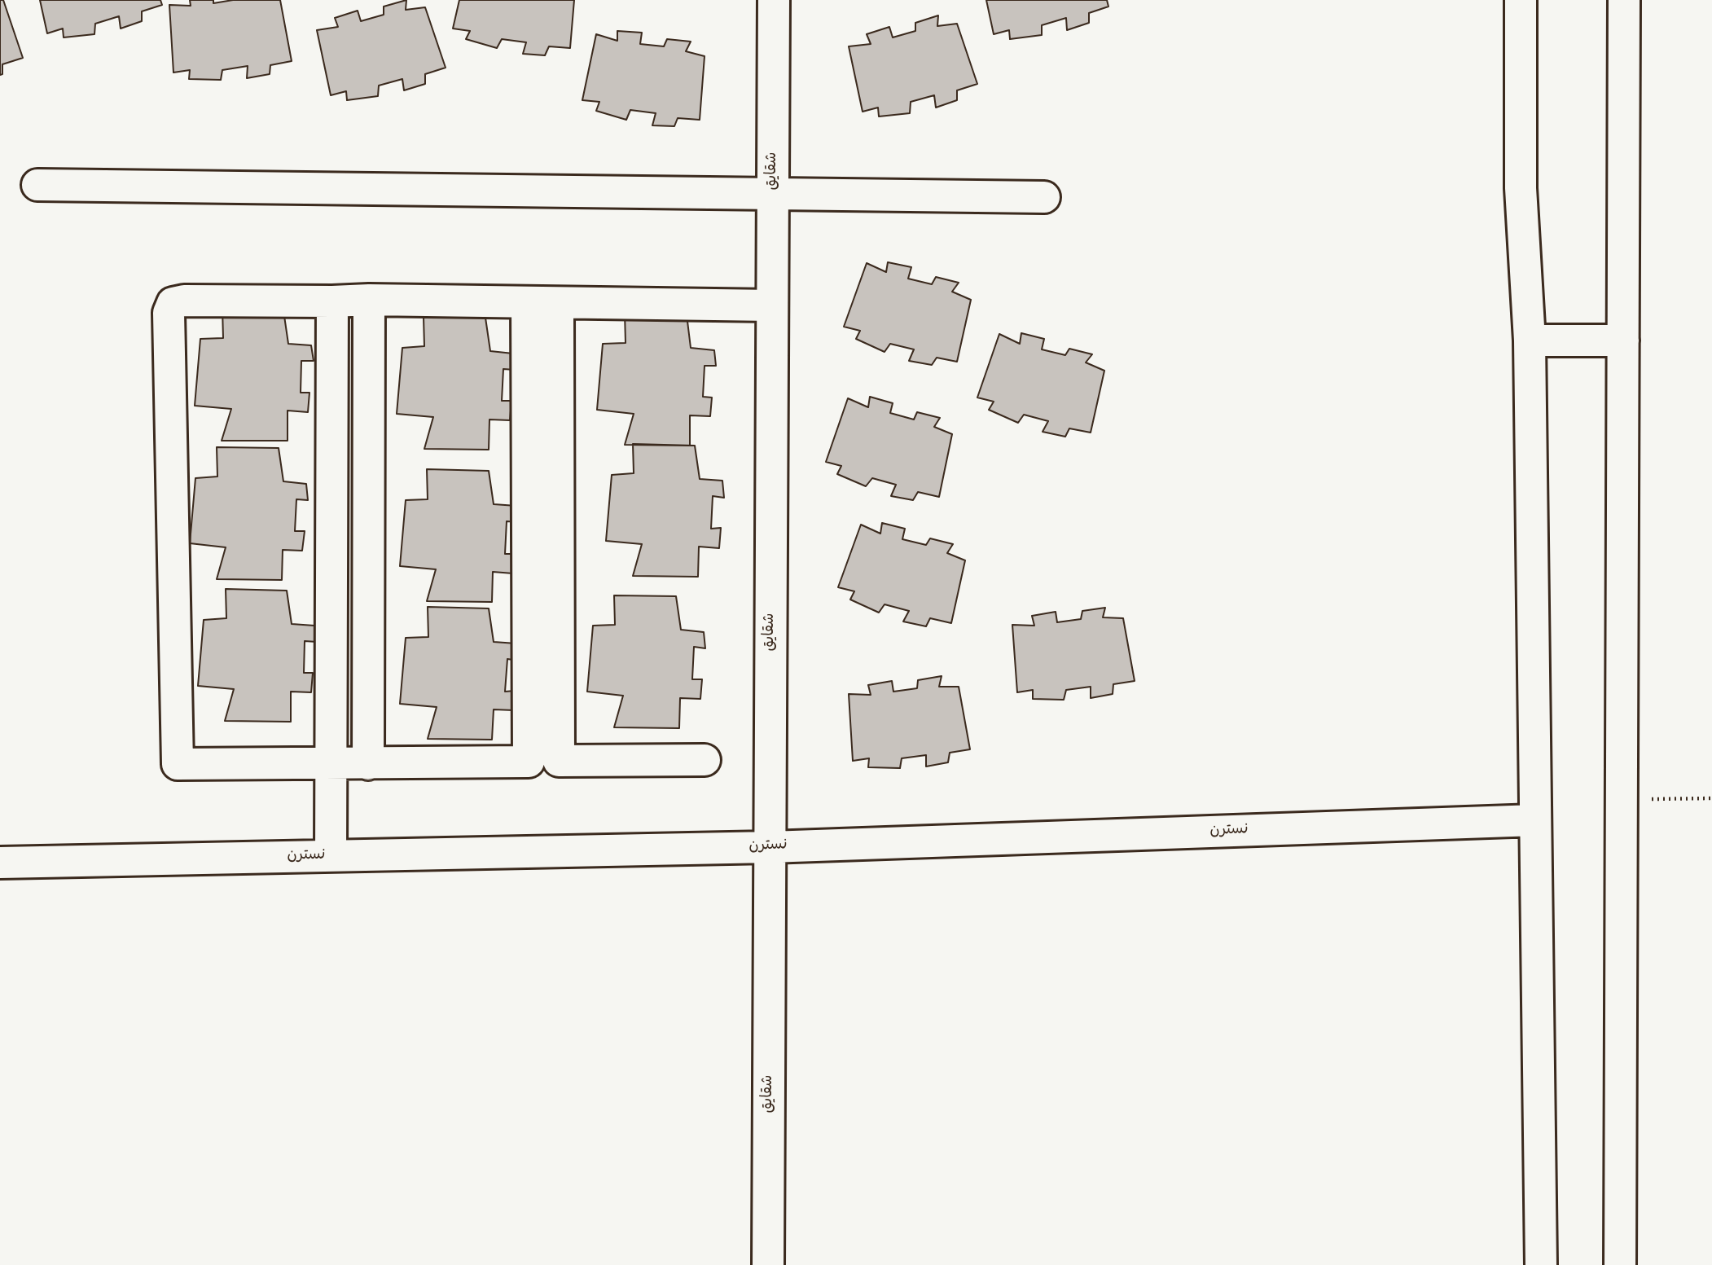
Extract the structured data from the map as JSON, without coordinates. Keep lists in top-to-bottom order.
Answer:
{
  "streets": {
    "street": ["شقایق", "نسترن"]
  },
  "crossings": [
    ["شقایق", "نسترن"]
  ]
}
